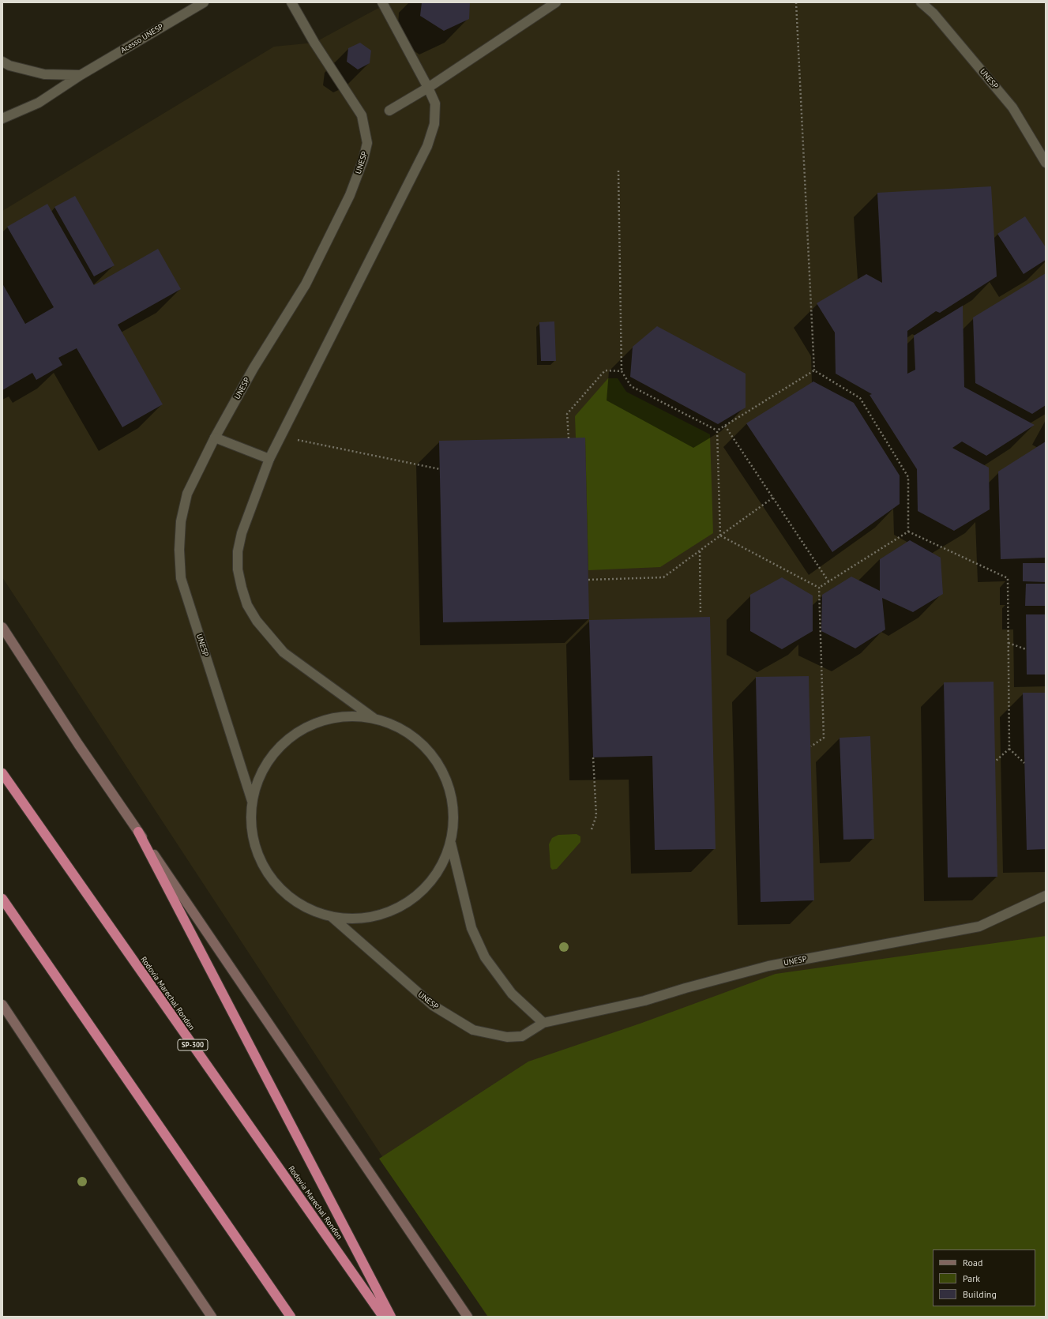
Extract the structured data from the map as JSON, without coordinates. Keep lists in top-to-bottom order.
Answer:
{
  "streets": {
    "highway": ["Rodovia Marechal Rondon", "SP-300"],
    "street": ["Acesso UNESP", "UNESP"]
  },
  "legend": ["Road", "Park", "Building"]
}
